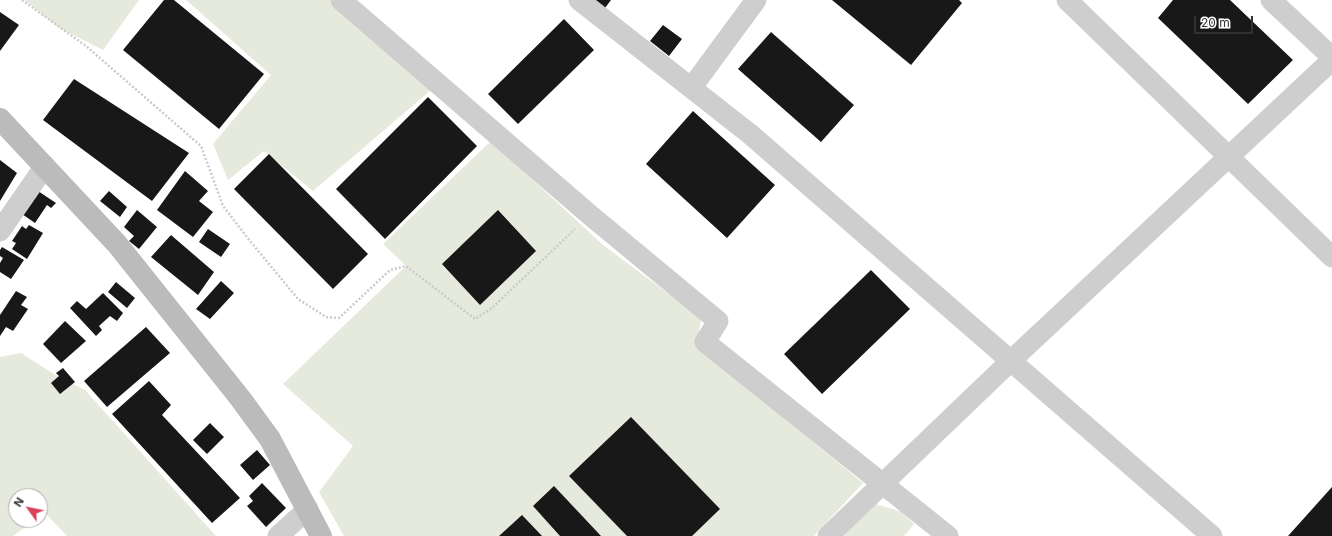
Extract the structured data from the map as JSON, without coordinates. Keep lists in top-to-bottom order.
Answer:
{
  "scale_bar": "20 m",
  "north": "top left"
}
